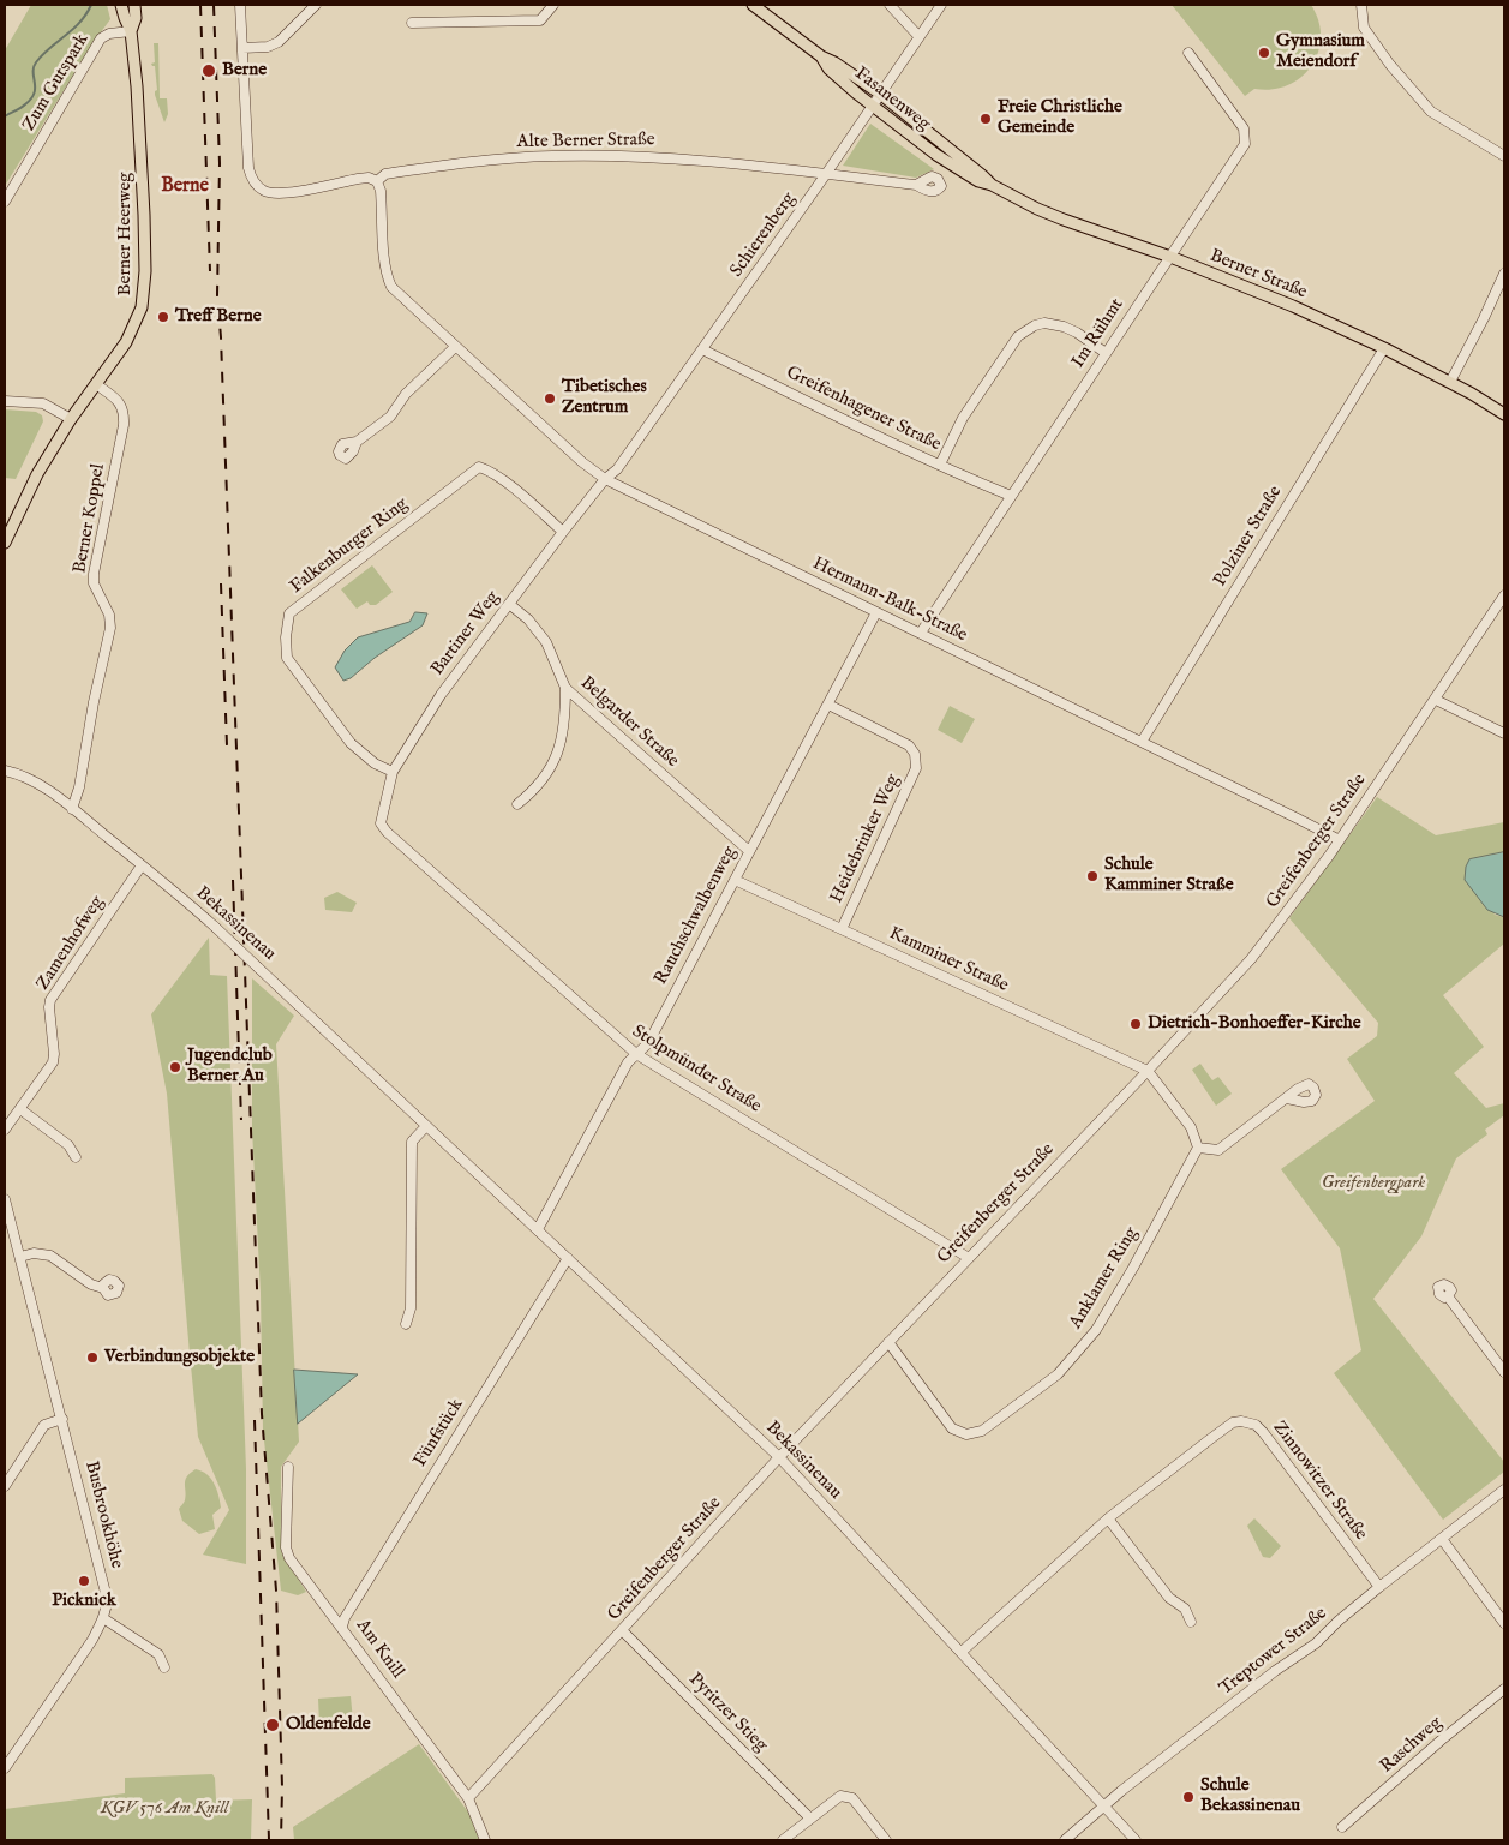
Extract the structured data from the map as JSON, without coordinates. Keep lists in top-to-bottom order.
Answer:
{
  "streets": {
    "main road": ["Fasanenweg", "Berner Heerweg", "Berner Straße"],
    "street": [
      "Zum Gutspark",
      "Alte Berner Straße",
      "Schierenberg",
      "Im Rühmt",
      "Greifenhagener Straße",
      "Berner Koppel",
      "Polziner Straße",
      "Falkenburger Ring",
      "Hermann-Balk-Straße",
      "Bartiner Weg",
      "Belgarder Straße",
      "Heidebrinker Weg",
      "Greifenberger Straße",
      "Rauchschwalbenweg",
      "Bekassinenau",
      "Zamenhofweg",
      "Kamminer Straße",
      "Stolpmünder Straße",
      "Anklamer Ring",
      "Fünfstück",
      "Zinnowitzer Straße",
      "Busbrookhöhe",
      "Am Knill",
      "Treptower Straße",
      "Pyritzer Stieg",
      "Raschweg"
    ]
  },
  "crossings": [
    ["Zum Gutspark", "Berner Heerweg"],
    ["Fasanenweg", "Schierenberg"],
    ["Fasanenweg", "Berner Straße"],
    ["Alte Berner Straße", "Schierenberg"],
    ["Alte Berner Straße", "Hermann-Balk-Straße"],
    ["Berner Heerweg", "Berner Koppel"],
    ["Schierenberg", "Greifenhagener Straße"],
    ["Schierenberg", "Hermann-Balk-Straße"],
    ["Schierenberg", "Bartiner Weg"],
    ["Berner Straße", "Im Rühmt"],
    ["Berner Straße", "Polziner Straße"],
    ["Im Rühmt", "Greifenhagener Straße"],
    ["Im Rühmt", "Hermann-Balk-Straße"],
    ["Berner Koppel", "Bekassinenau"],
    ["Polziner Straße", "Hermann-Balk-Straße"],
    ["Falkenburger Ring", "Bartiner Weg"],
    ["Hermann-Balk-Straße", "Bartiner Weg"],
    ["Hermann-Balk-Straße", "Greifenberger Straße"],
    ["Hermann-Balk-Straße", "Rauchschwalbenweg"],
    ["Bartiner Weg", "Belgarder Straße"],
    ["Bartiner Weg", "Stolpmünder Straße"],
    ["Belgarder Straße", "Rauchschwalbenweg"],
    ["Heidebrinker Weg", "Rauchschwalbenweg"],
    ["Heidebrinker Weg", "Kamminer Straße"],
    ["Greifenberger Straße", "Bekassinenau"],
    ["Greifenberger Straße", "Kamminer Straße"],
    ["Greifenberger Straße", "Stolpmünder Straße"],
    ["Greifenberger Straße", "Anklamer Ring"],
    ["Greifenberger Straße", "Am Knill"],
    ["Greifenberger Straße", "Pyritzer Stieg"],
    ["Rauchschwalbenweg", "Bekassinenau"],
    ["Rauchschwalbenweg", "Kamminer Straße"],
    ["Rauchschwalbenweg", "Stolpmünder Straße"],
    ["Bekassinenau", "Zamenhofweg"],
    ["Bekassinenau", "Fünfstück"],
    ["Bekassinenau", "Zinnowitzer Straße"],
    ["Bekassinenau", "Treptower Straße"],
    ["Fünfstück", "Am Knill"],
    ["Zinnowitzer Straße", "Treptower Straße"]
  ],
  "districts": ["Berne"],
  "parks": ["Greifenbergpark", "KGV 576 Am Knill"],
  "places": [
    "Gymnasium Meiendorf",
    "Berne",
    "Freie Christliche Gemeinde",
    "Treff Berne",
    "Tibetisches Zentrum",
    "Schule Kamminer Straße",
    "Dietrich-Bonhoeffer-Kirche",
    "Jugendclub Berner Au",
    "Verbindungsobjekte",
    "Picknick",
    "Oldenfelde",
    "Schule Bekassinenau"
  ]
}
